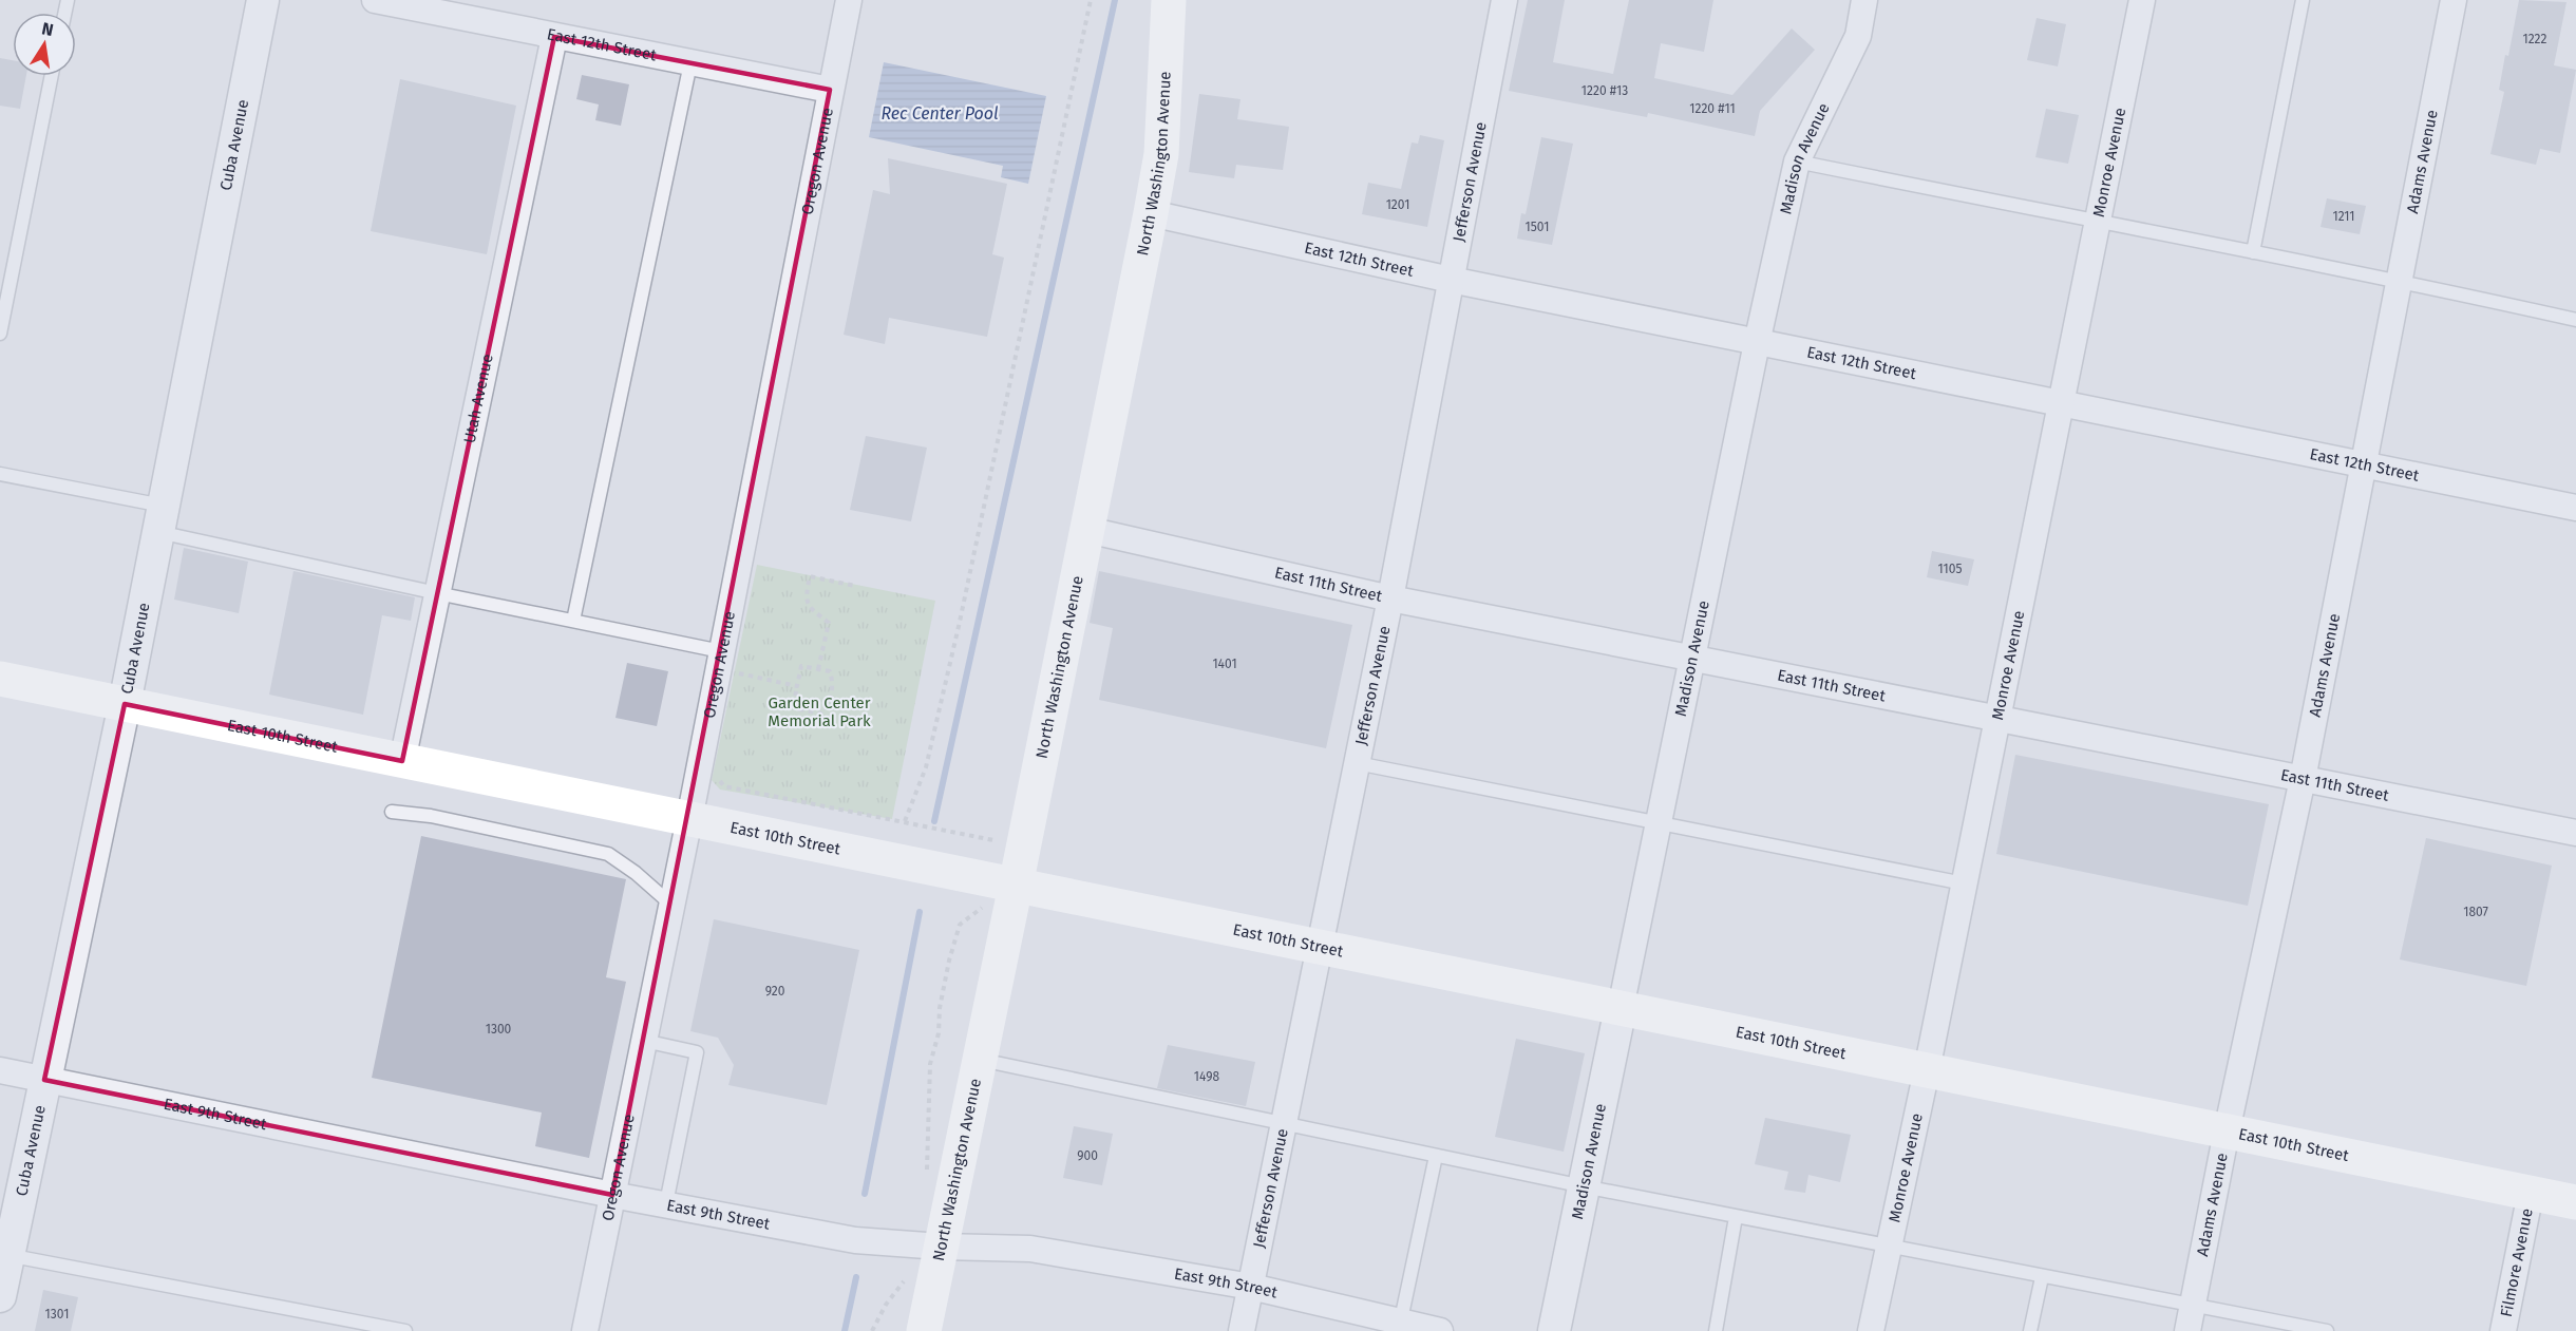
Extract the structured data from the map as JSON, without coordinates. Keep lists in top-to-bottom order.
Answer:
{
  "streets": {
    "main road": ["North Washington Avenue", "East 10th Street"],
    "street": [
      "East 12th Street",
      "Cuba Avenue",
      "Madison Avenue",
      "Oregon Avenue",
      "Monroe Avenue",
      "Adams Avenue",
      "Jefferson Avenue",
      "Utah Avenue",
      "East 11th Street",
      "East 9th Street",
      "Filmore Avenue"
    ]
  },
  "crossings": [
    ["East 12th Street", "Madison Avenue"],
    ["East 12th Street", "Oregon Avenue"],
    ["East 12th Street", "Monroe Avenue"],
    ["East 12th Street", "Adams Avenue"],
    ["East 12th Street", "North Washington Avenue"],
    ["East 12th Street", "Jefferson Avenue"],
    ["East 12th Street", "Utah Avenue"],
    ["Cuba Avenue", "East 10th Street"],
    ["Cuba Avenue", "East 9th Street"],
    ["Madison Avenue", "East 11th Street"],
    ["Madison Avenue", "East 10th Street"],
    ["Oregon Avenue", "East 10th Street"],
    ["Oregon Avenue", "East 9th Street"],
    ["Monroe Avenue", "East 11th Street"],
    ["Monroe Avenue", "East 10th Street"],
    ["Adams Avenue", "East 11th Street"],
    ["Adams Avenue", "East 10th Street"],
    ["North Washington Avenue", "East 11th Street"],
    ["North Washington Avenue", "East 10th Street"],
    ["North Washington Avenue", "East 9th Street"],
    ["Jefferson Avenue", "East 11th Street"],
    ["Jefferson Avenue", "East 10th Street"],
    ["Jefferson Avenue", "East 9th Street"],
    ["Utah Avenue", "East 10th Street"],
    ["East 10th Street", "Filmore Avenue"]
  ],
  "water": ["Rec Center Pool"],
  "parks": ["Garden Center Memorial Park"],
  "house_numbers": [
    "1222",
    "1220 #13",
    "1220 #11",
    "1201",
    "1211",
    "1501",
    "1105",
    "1401",
    "1807",
    "920",
    "1300",
    "1498",
    "900",
    "1301"
  ],
  "north": "top"
}
